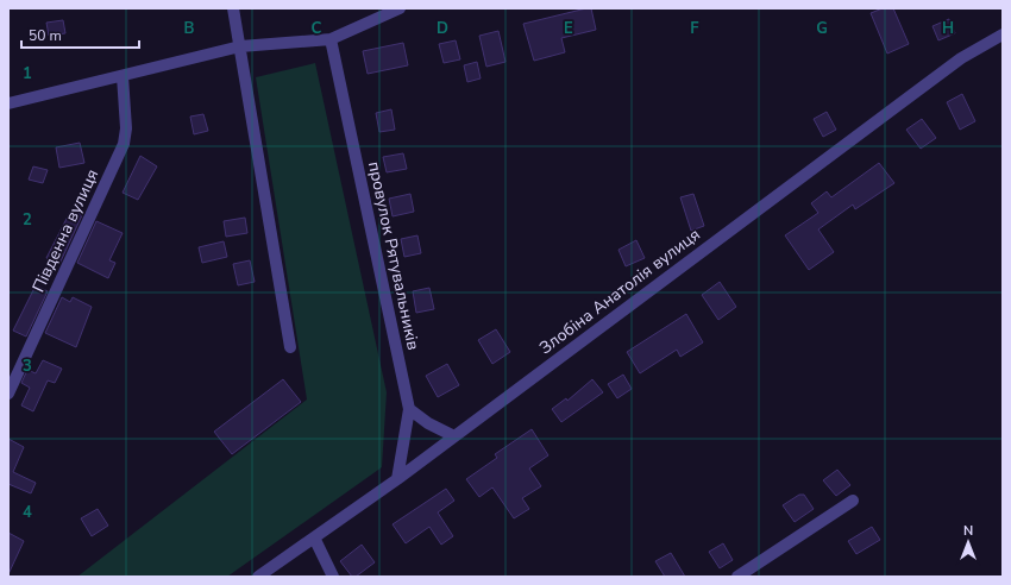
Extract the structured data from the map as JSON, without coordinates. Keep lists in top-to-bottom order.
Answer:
{
  "streets": {
    "street": ["Південна вулиця", "провулок Рятувальників", "Злобіна Анатолія вулиця"]
  },
  "crossings": [
    ["провулок Рятувальників", "Злобіна Анатолія вулиця"]
  ],
  "scale_bar": "50 m",
  "north": "top",
  "grid": {
    "columns": [
      "B",
      "C",
      "D",
      "E",
      "F",
      "G",
      "H"
    ],
    "rows": [
      "1",
      "2",
      "3",
      "4"
    ]
  }
}
